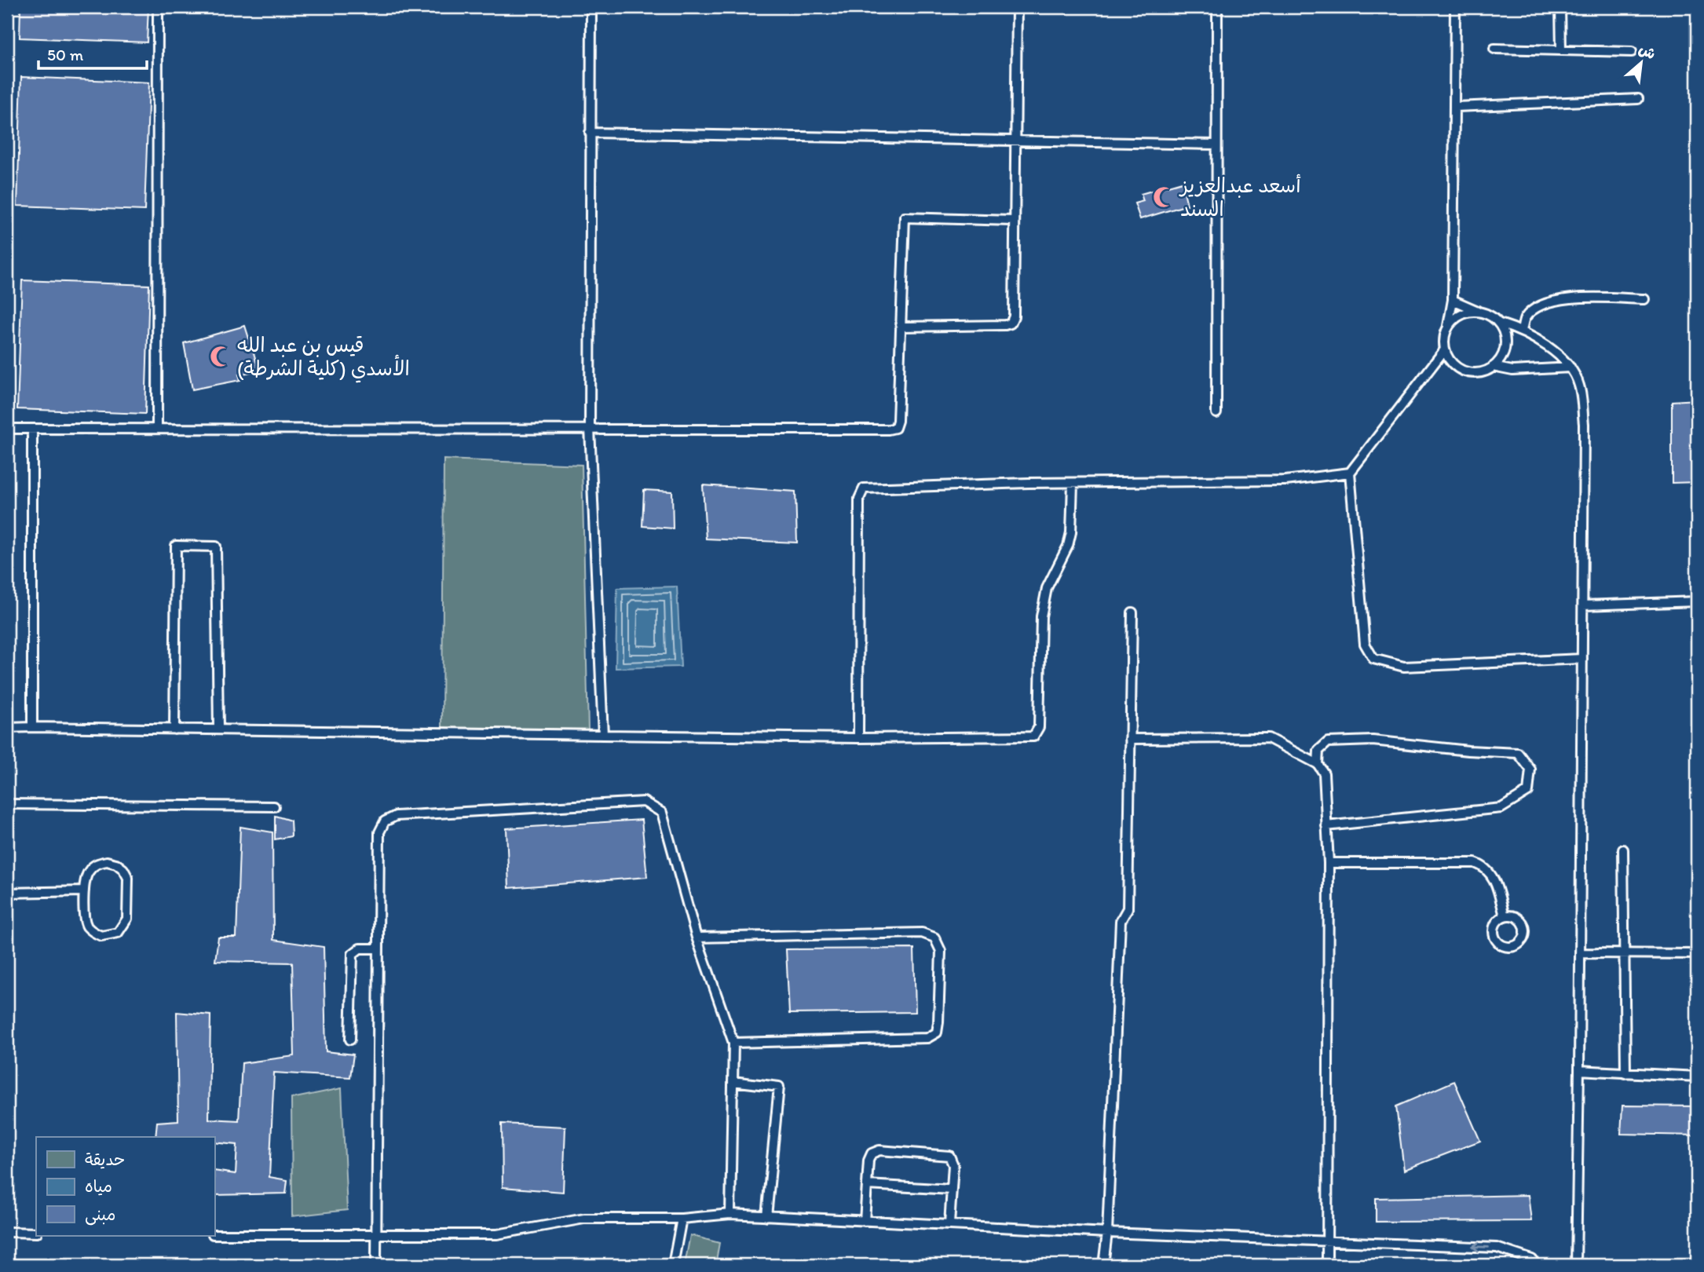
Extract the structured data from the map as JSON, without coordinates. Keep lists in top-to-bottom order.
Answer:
{
  "places": {
    "mosque": ["أسعد عبدالعزيز السند", "قيس بن عبد الله الأسدي (كلية الشرطة)"]
  },
  "legend": ["حديقة", "مياه", "مبنى"],
  "scale_bar": "50 m",
  "north": "top right"
}
